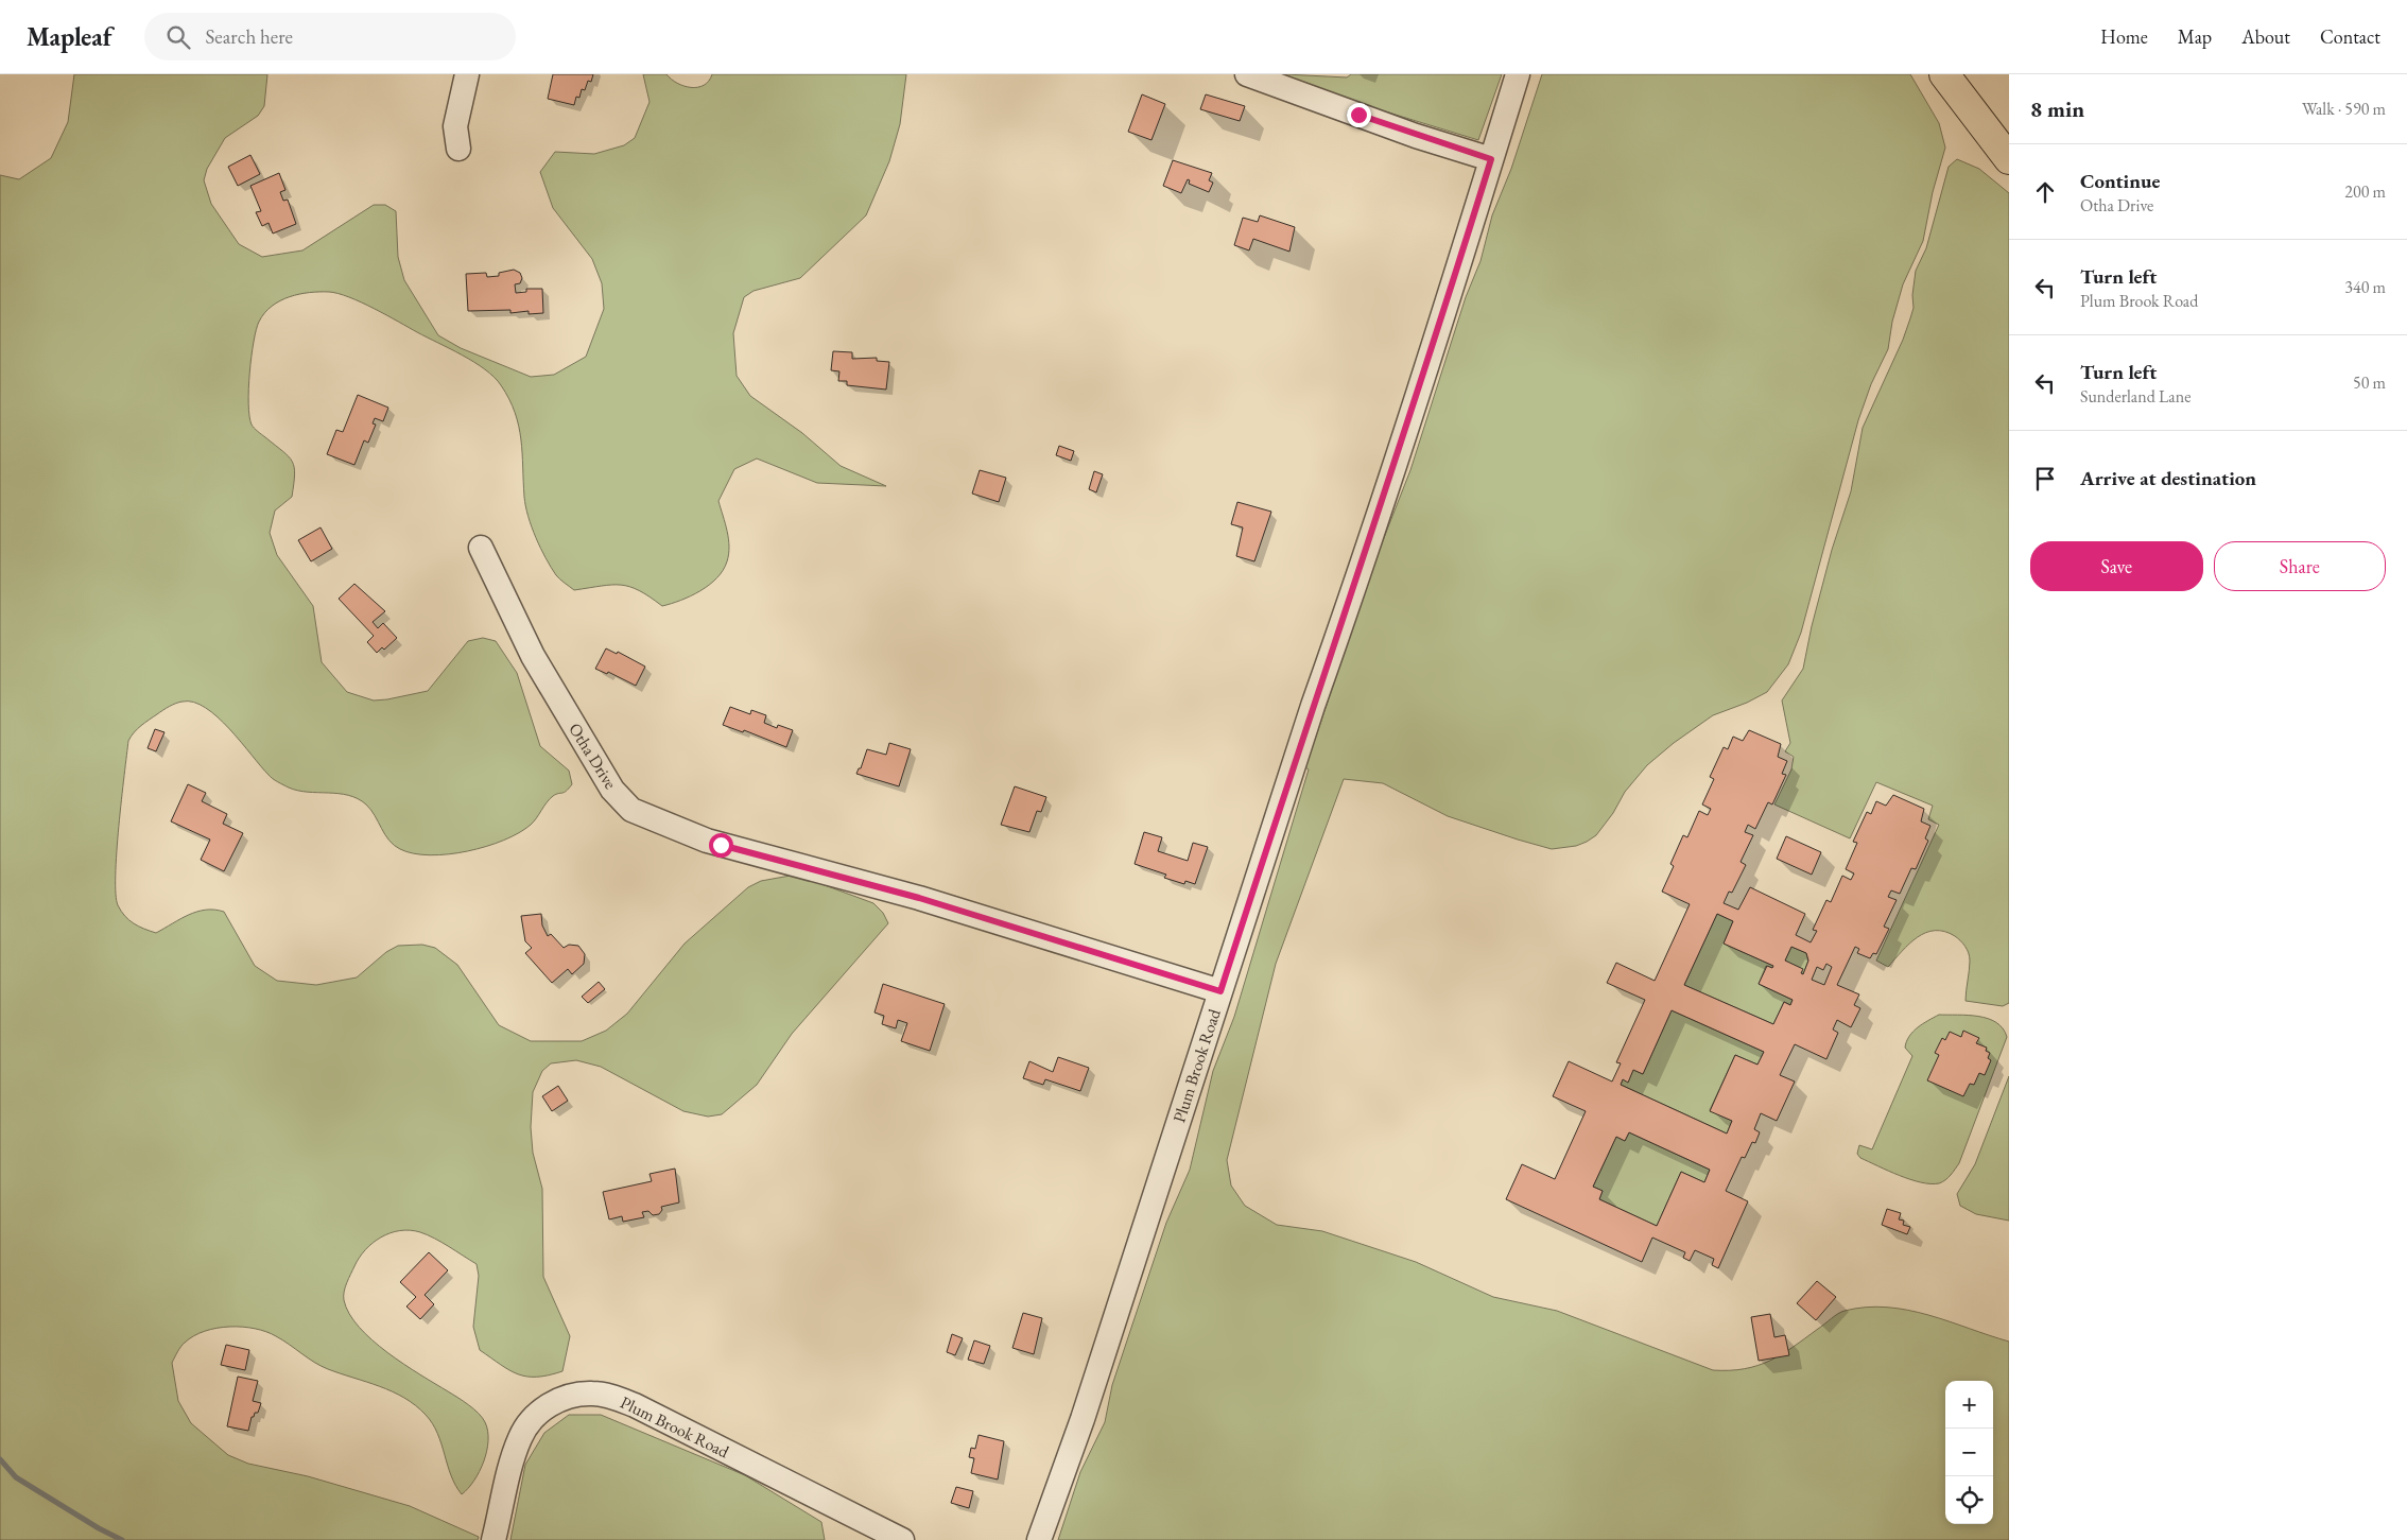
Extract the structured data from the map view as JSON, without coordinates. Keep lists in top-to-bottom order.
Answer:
{
  "streets": {
    "street": ["Otha Drive", "Plum Brook Road"]
  },
  "crossings": [
    ["Otha Drive", "Plum Brook Road"]
  ],
  "page": {
    "header": "Mapleaf",
    "search": "Search here",
    "nav": [
      "Home",
      "Map",
      "About",
      "Contact"
    ],
    "heading": ["8 min", "Walk · 590 m"],
    "list": [
      ["Continue", "Otha Drive", "200 m"],
      ["Turn left", "Plum Brook Road", "340 m"],
      ["Turn left", "Sunderland Lane", "50 m"],
      "Arrive at destination"
    ],
    "buttons": ["Save", "Share"],
    "map_buttons": ["+", "−"]
  }
}
